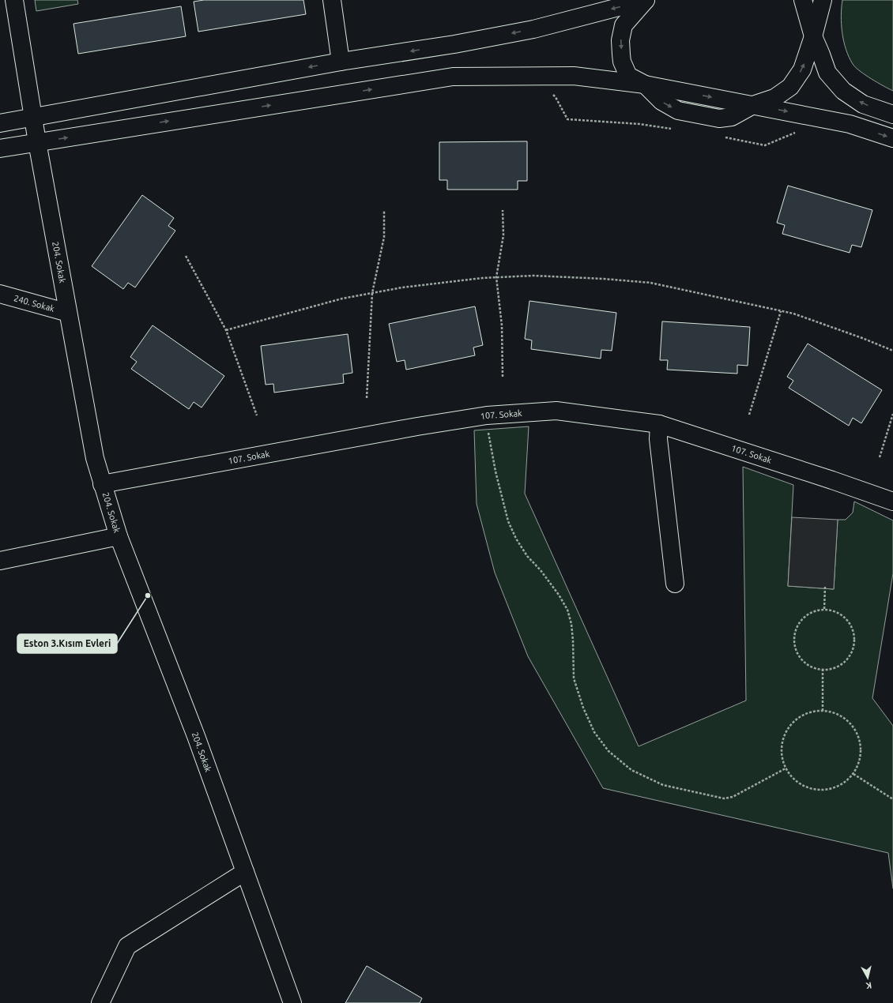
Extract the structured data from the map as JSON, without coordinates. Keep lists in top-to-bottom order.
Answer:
{
  "streets": {
    "street": ["204. Sokak", "240. Sokak", "107. Sokak"]
  },
  "crossings": [
    ["204. Sokak", "240. Sokak"],
    ["204. Sokak", "107. Sokak"]
  ],
  "places": ["Eston 3.Kısım Evleri"],
  "north": "bottom"
}
